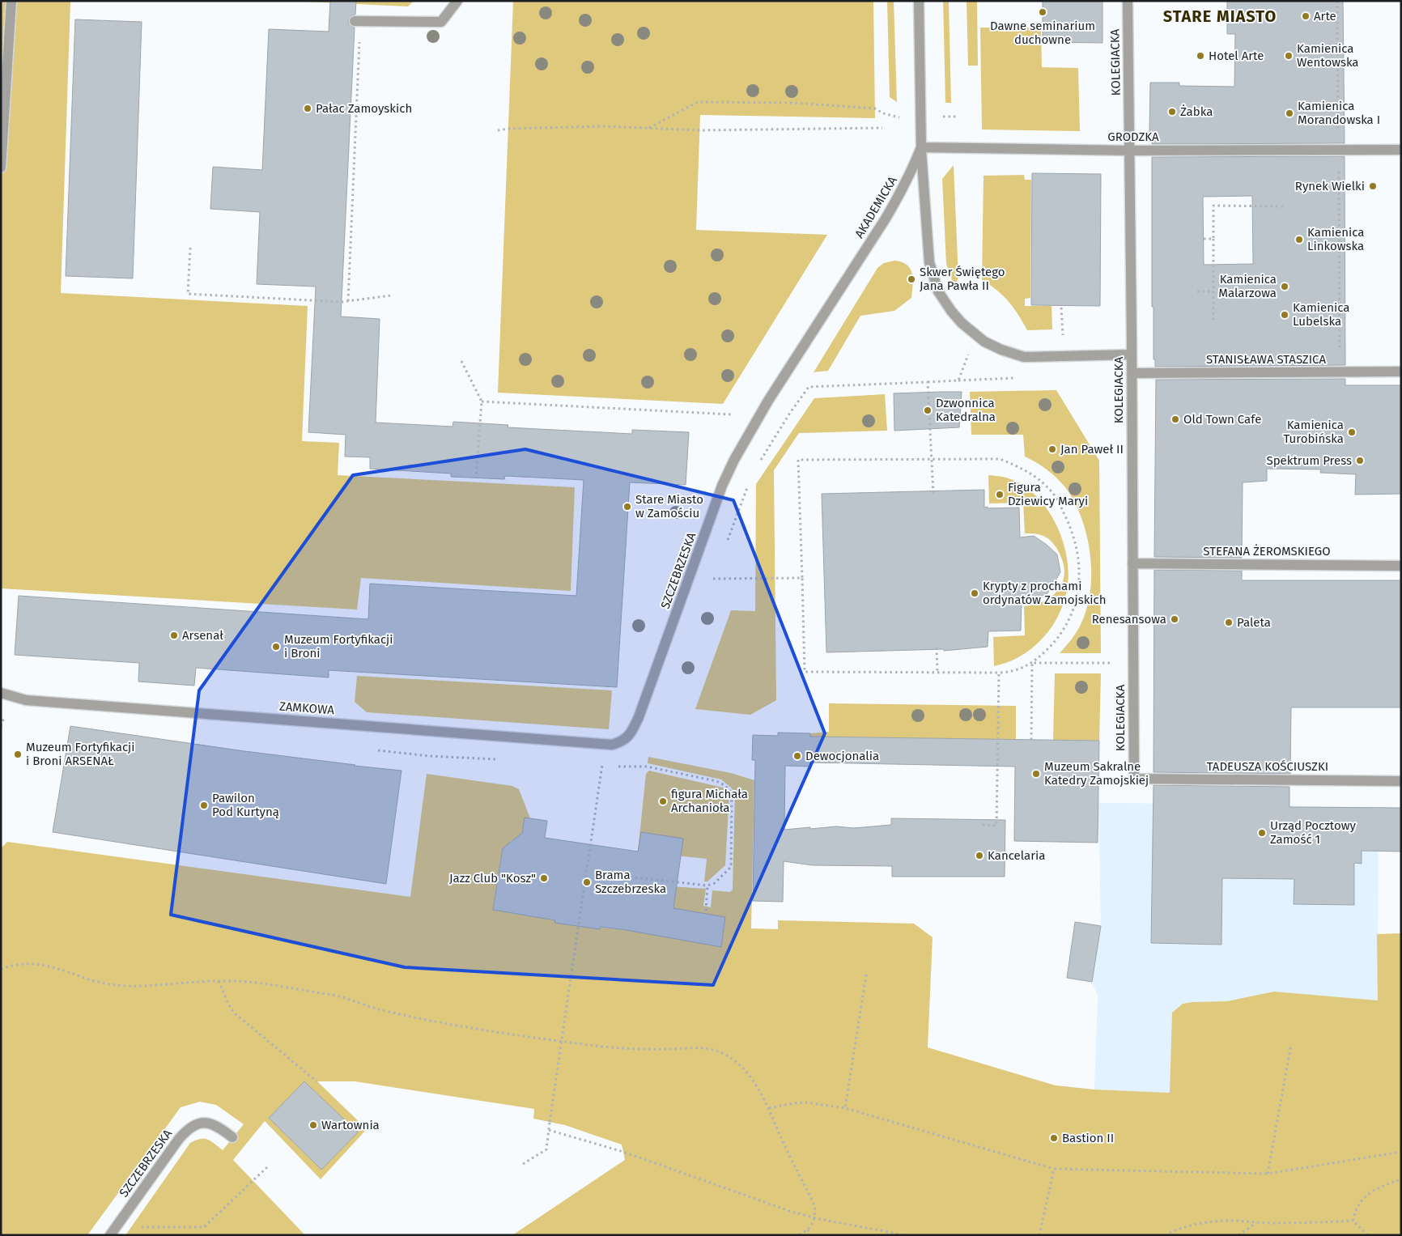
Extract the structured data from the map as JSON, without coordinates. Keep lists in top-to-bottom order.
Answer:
{
  "streets": {
    "street": [
      "KOLEGIACKA",
      "GRODZKA",
      "AKADEMICKA",
      "STANISŁAWA STASZICA",
      "STEFANA ŻEROMSKIEGO",
      "SZCZEBRZESKA",
      "ZAMKOWA",
      "TADEUSZA KOŚCIUSZKI"
    ]
  },
  "crossings": [
    ["KOLEGIACKA", "GRODZKA"],
    ["KOLEGIACKA", "STANISŁAWA STASZICA"],
    ["KOLEGIACKA", "STEFANA ŻEROMSKIEGO"],
    ["KOLEGIACKA", "TADEUSZA KOŚCIUSZKI"],
    ["GRODZKA", "AKADEMICKA"],
    ["AKADEMICKA", "SZCZEBRZESKA"],
    ["SZCZEBRZESKA", "ZAMKOWA"]
  ],
  "districts": ["STARE MIASTO"],
  "places": [
    "Dawne seminarium duchowne",
    "Arte",
    "Hotel Arte",
    "Kamienica Wentowska",
    "Pałac Zamoyskich",
    "Żabka",
    "Kamienica Morandowska I",
    "Rynek Wielki",
    "Kamienica Linkowska",
    "Skwer Świętego Jana Pawła II",
    "Kamienica Malarzowa",
    "Kamienica Lubelska",
    "Dzwonnica Katedralna",
    "Old Town Cafe",
    "Kamienica Turobińska",
    "Jan Paweł II",
    "Spektrum Press",
    "Figura Dziewicy Maryi",
    "Stare Miasto w Zamościu",
    "Krypty z prochami ordynatów Zamojskich",
    "Renesansowa",
    "Paleta",
    "Arsenał",
    "Muzeum Fortyfikacji i Broni",
    "Muzeum Fortyfikacji i Broni ARSENAŁ",
    "Dewocjonalia",
    "Muzeum Sakralne Katedry Zamojskiej",
    "figura Michała Archanioła",
    "Pawilon Pod Kurtyną",
    "Urząd Pocztowy Zamość 1",
    "Kancelaria",
    "Jazz Club \"Kosz\"",
    "Brama Szczebrzeska",
    "Wartownia",
    "Bastion II"
  ]
}
